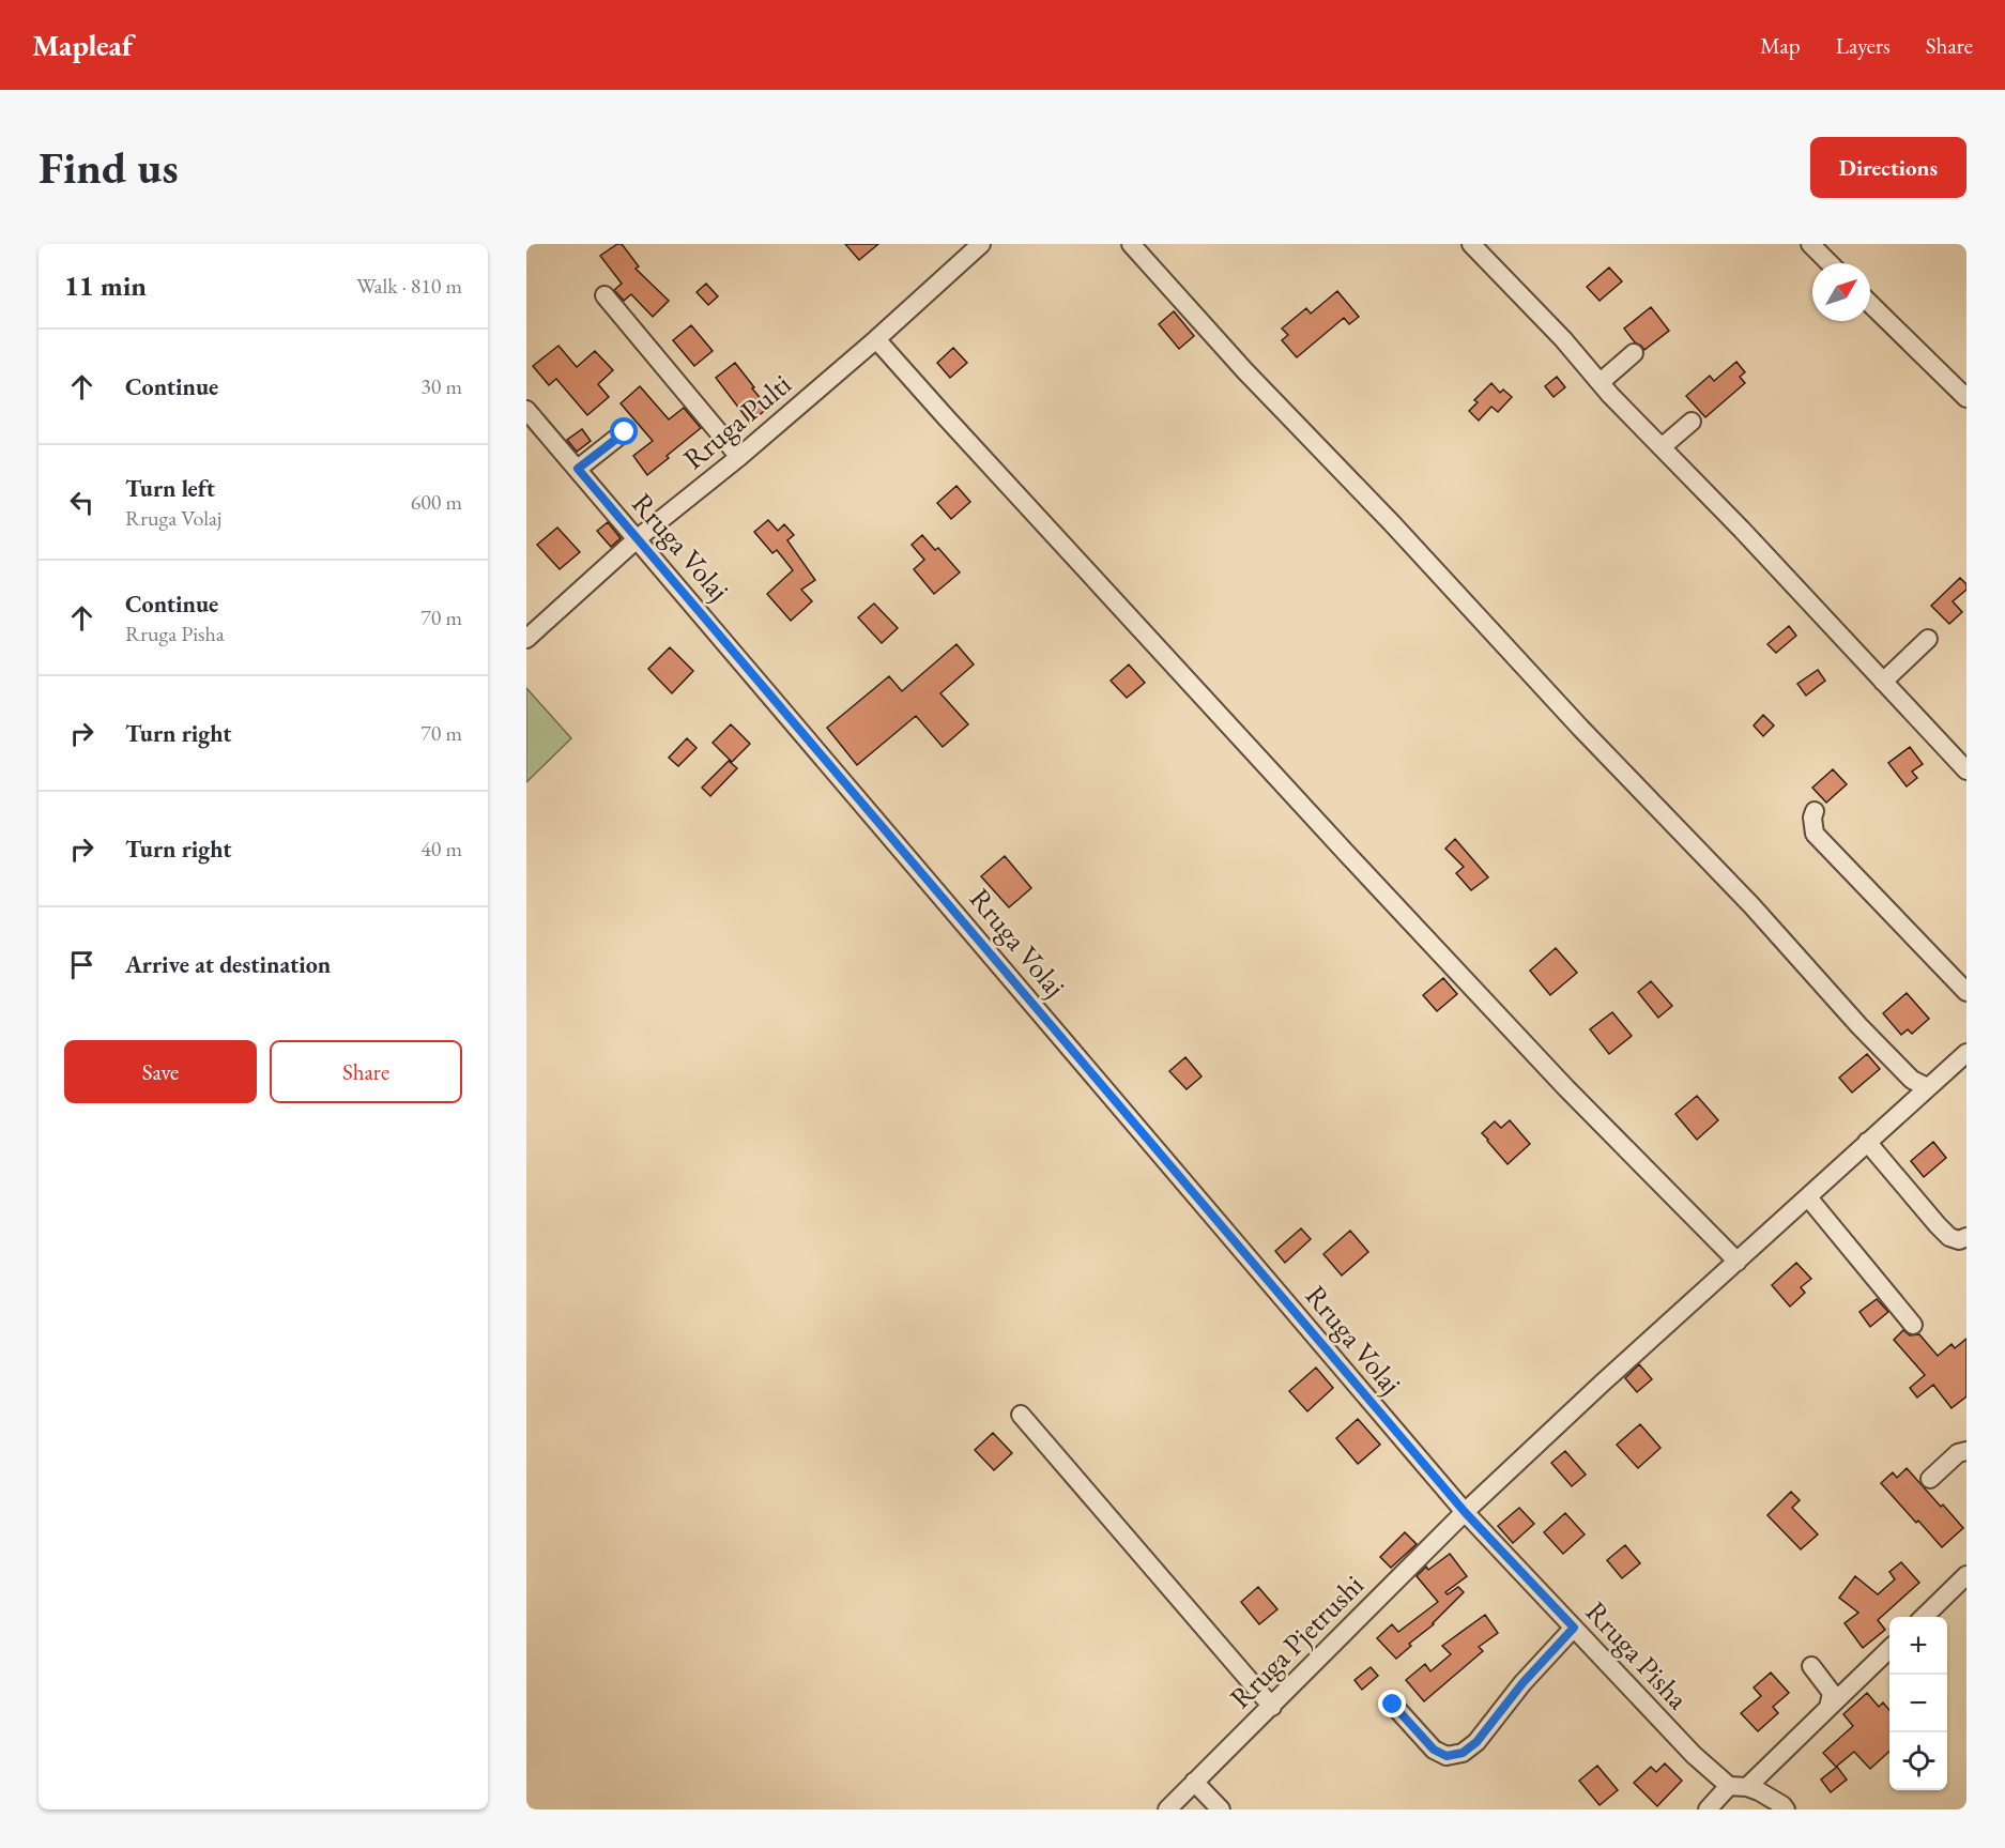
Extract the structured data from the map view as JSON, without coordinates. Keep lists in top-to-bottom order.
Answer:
{
  "streets": {
    "street": [
      "Rruga Pulti",
      "Rruga Volaj",
      "Rruga Pjetrushi",
      "Rruga Pisha"
    ]
  },
  "crossings": [
    ["Rruga Pulti", "Rruga Volaj"],
    ["Rruga Volaj", "Rruga Pjetrushi"],
    ["Rruga Volaj", "Rruga Pisha"],
    ["Rruga Pjetrushi", "Rruga Pisha"]
  ],
  "north": "top right",
  "page": {
    "header": "Mapleaf",
    "nav": ["Map", "Layers", "Share"],
    "buttons": [
      "Directions",
      ["Save", "Share"]
    ],
    "title": "Find us",
    "heading": ["11 min", "Walk · 810 m"],
    "list": [
      ["Continue", "30 m"],
      ["Turn left", "Rruga Volaj", "600 m"],
      ["Continue", "Rruga Pisha", "70 m"],
      ["Turn right", "70 m"],
      ["Turn right", "40 m"],
      "Arrive at destination"
    ],
    "map_buttons": ["+", "−"]
  }
}
